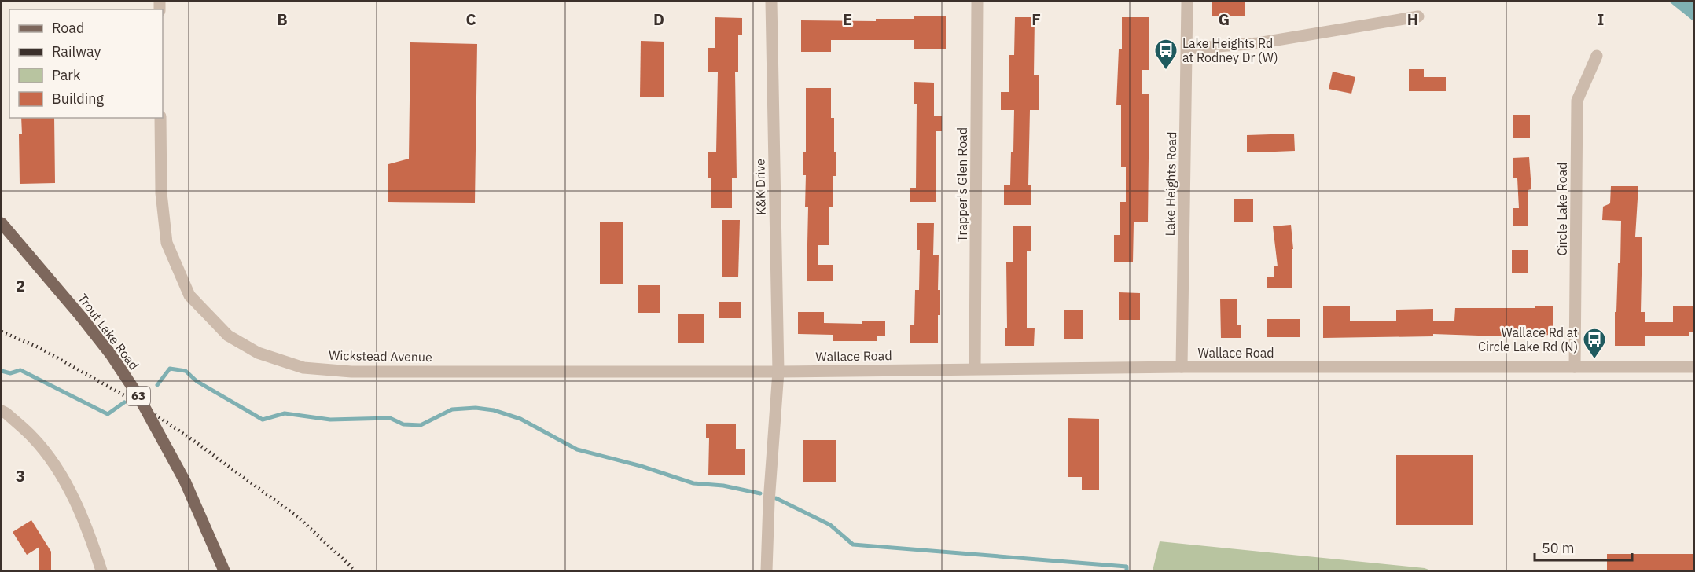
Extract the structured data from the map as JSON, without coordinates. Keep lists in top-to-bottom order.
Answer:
{
  "streets": {
    "main road": ["Trout Lake Road", "63"],
    "street": [
      "Lake Heights Road",
      "Trapper's Glen Road",
      "K&K Drive",
      "Circle Lake Road",
      "Wallace Road",
      "Wickstead Avenue"
    ]
  },
  "crossings": [
    ["Lake Heights Road", "Wallace Road"],
    ["Trapper's Glen Road", "Wallace Road"],
    ["K&K Drive", "Wallace Road"],
    ["K&K Drive", "Wickstead Avenue"],
    ["Circle Lake Road", "Wallace Road"],
    ["Wallace Road", "Wickstead Avenue"]
  ],
  "places": {
    "bus stop": ["Lake Heights Rd at Rodney Dr (W)", "Wallace Rd at Circle Lake Rd (N)"]
  },
  "legend": [
    "Road",
    "Railway",
    "Park",
    "Building"
  ],
  "scale_bar": "50 m",
  "grid": {
    "columns": [
      "B",
      "C",
      "D",
      "E",
      "F",
      "G",
      "H",
      "I"
    ],
    "rows": ["2", "3"]
  }
}
